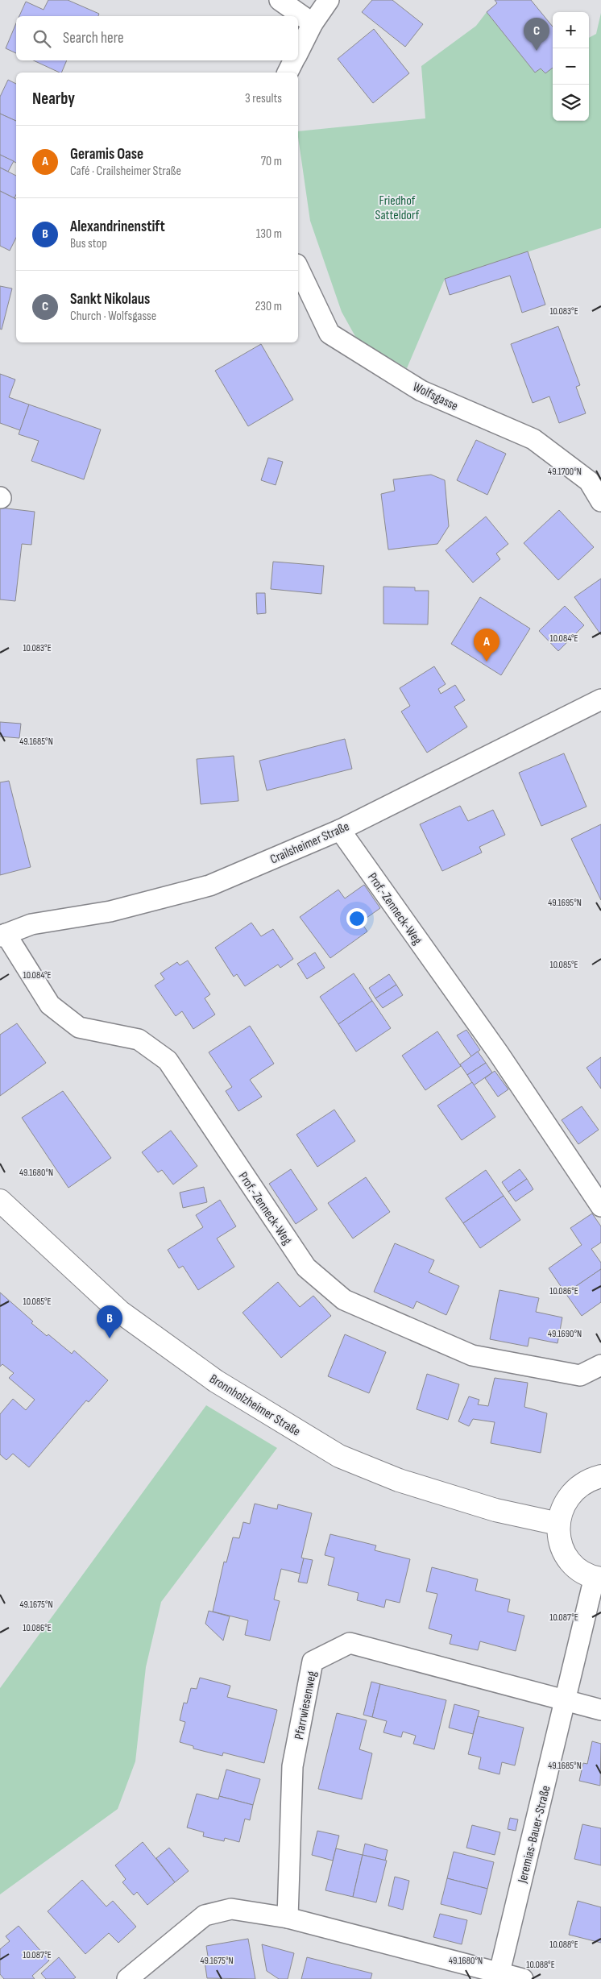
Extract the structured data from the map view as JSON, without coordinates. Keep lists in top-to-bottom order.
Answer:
{
  "streets": {
    "street": [
      "Wolfsgasse",
      "Crailsheimer Straße",
      "Prof.-Zenneck-Weg",
      "Bronnholzheimer Straße",
      "Pfarrwiesenweg",
      "Jeremias-Bauer-Straße"
    ]
  },
  "crossings": [
    ["Crailsheimer Straße", "Prof.-Zenneck-Weg"],
    ["Pfarrwiesenweg", "Jeremias-Bauer-Straße"]
  ],
  "parks": ["Friedhof Satteldorf"],
  "page": {
    "map_buttons": ["+", "−"],
    "search": "Search here",
    "pins": ["C", "A", "B"],
    "heading": ["Nearby", "3 results"],
    "list": [
      {
        "mark": "A",
        "name": "Geramis Oase",
        "note": "Café · Crailsheimer Straße",
        "value": "70 m"
      },
      {
        "mark": "B",
        "name": "Alexandrinenstift",
        "note": "Bus stop",
        "value": "130 m"
      },
      {
        "mark": "C",
        "name": "Sankt Nikolaus",
        "note": "Church · Wolfsgasse",
        "value": "230 m"
      }
    ]
  },
  "coordinates": [
    "10.083°E",
    "49.1700°N",
    "10.084°E",
    "49.1685°N",
    "49.1695°N",
    "10.085°E",
    "49.1680°N",
    "10.086°E",
    "49.1690°N",
    "49.1675°N",
    "10.087°E",
    "10.088°E"
  ]
}
